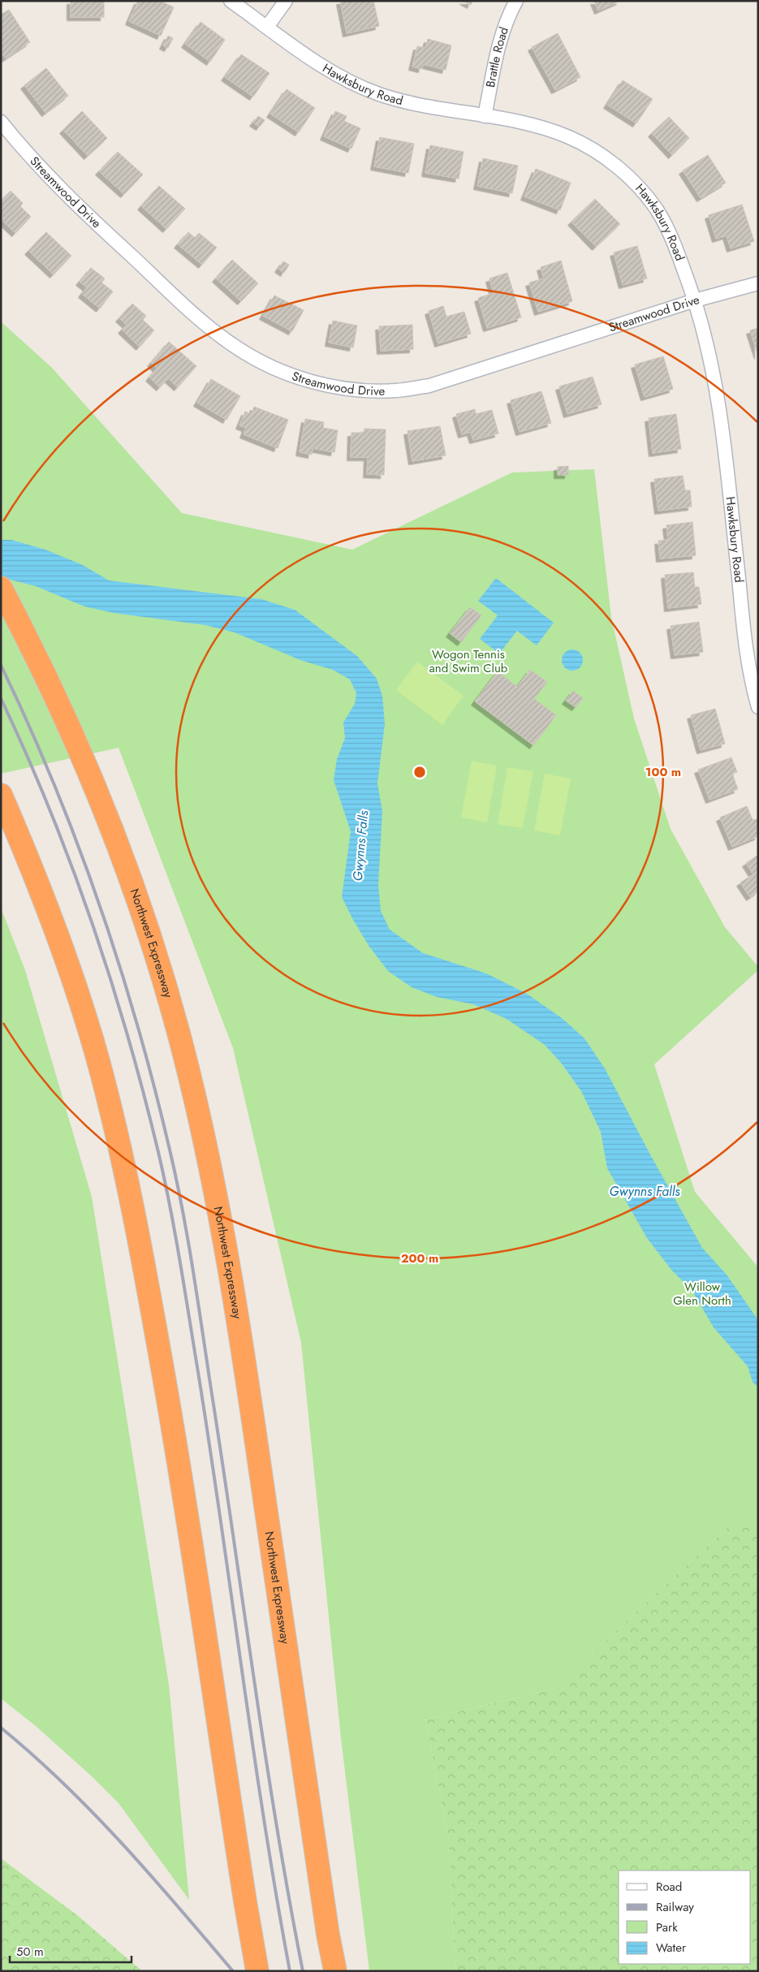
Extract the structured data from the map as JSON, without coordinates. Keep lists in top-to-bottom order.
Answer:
{
  "streets": {
    "highway": ["Northwest Expressway"],
    "street": ["Brattle Road", "Hawksbury Road", "Streamwood Drive"]
  },
  "crossings": [
    ["Brattle Road", "Hawksbury Road"],
    ["Hawksbury Road", "Streamwood Drive"]
  ],
  "water": ["Gwynns Falls"],
  "parks": ["Wogon Tennis and Swim Club", "Willow Glen North"],
  "legend": [
    "Road",
    "Railway",
    "Park",
    "Water"
  ],
  "scale_bar": "50 m",
  "rings": ["100 m", "200 m"]
}
